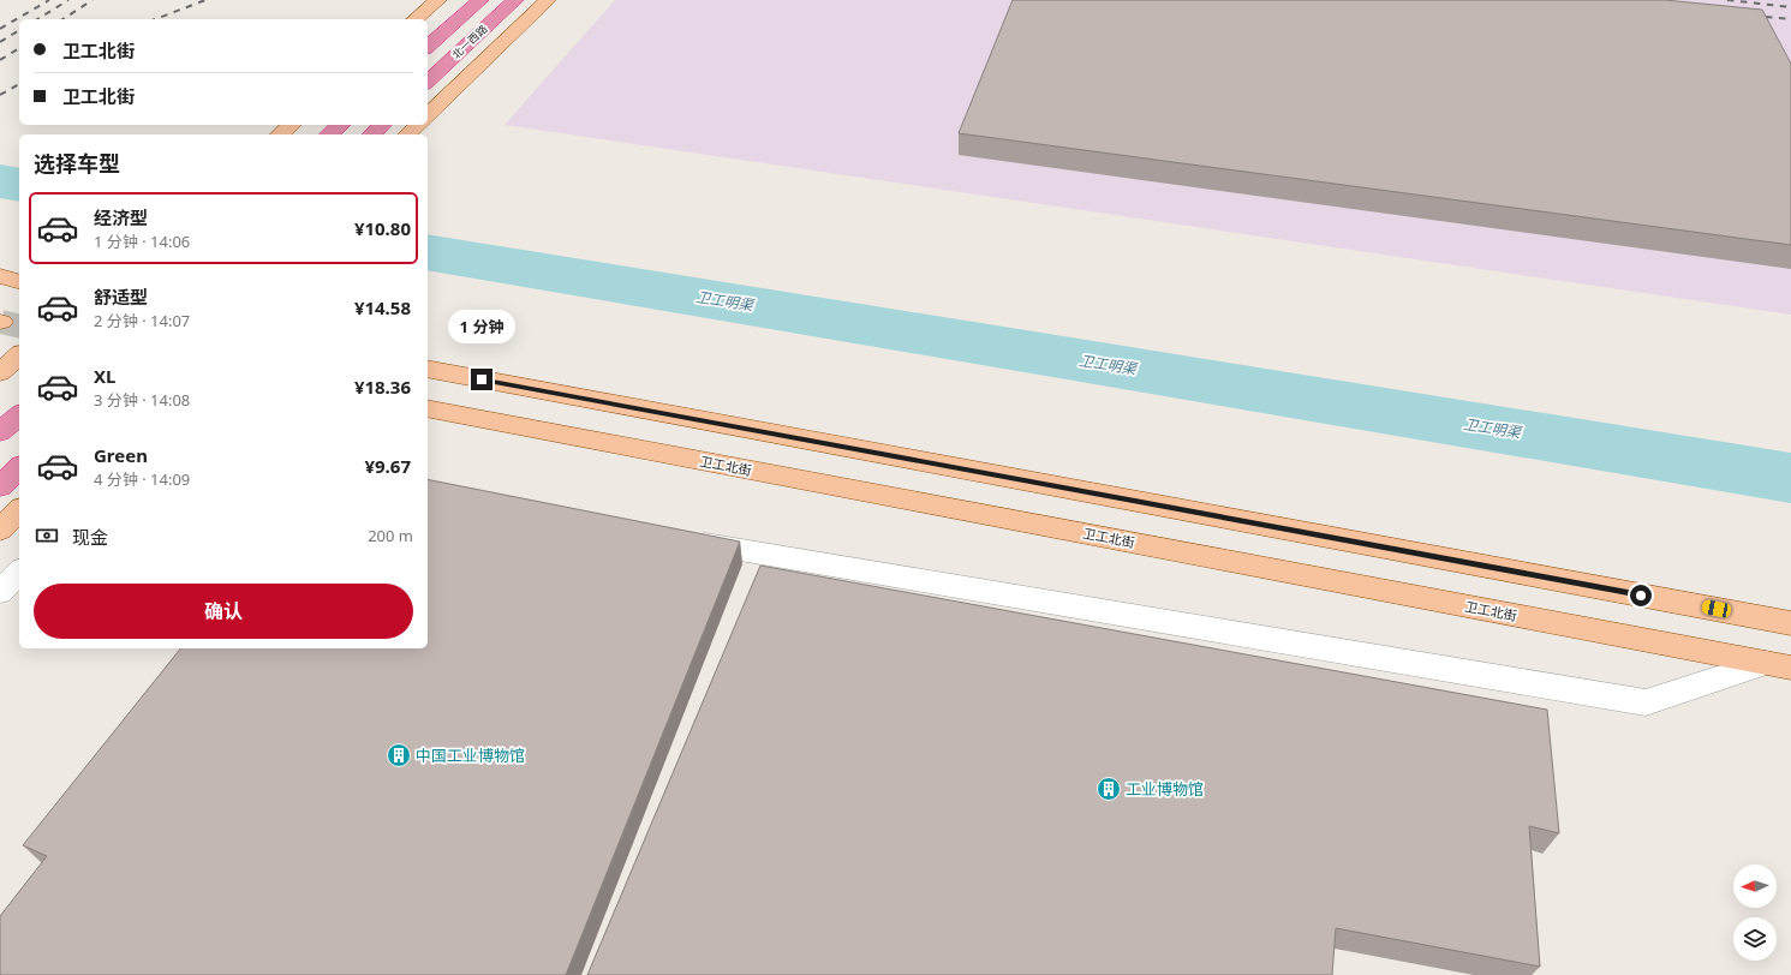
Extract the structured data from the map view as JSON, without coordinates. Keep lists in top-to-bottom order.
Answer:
{
  "streets": {
    "highway": ["北一西路"],
    "main road": ["卫工北街"]
  },
  "water": ["卫工明渠"],
  "places": {
    "building": ["中国工业博物馆", "工业博物馆"]
  },
  "north": "left",
  "page": {
    "banner": ["卫工北街", "卫工北街"],
    "heading": "选择车型",
    "list": [
      {
        "name": "经济型",
        "note": "1 分钟 · 14:06",
        "value": "¥10.80"
      },
      {
        "name": "舒适型",
        "note": "2 分钟 · 14:07",
        "value": "¥14.58"
      },
      {
        "name": "XL",
        "note": "3 分钟 · 14:08",
        "value": "¥18.36"
      },
      {
        "name": "Green",
        "note": "4 分钟 · 14:09",
        "value": "¥9.67"
      }
    ],
    "bubble": "1 分钟",
    "pay": ["现金", "200 m"],
    "buttons": "确认"
  }
}
